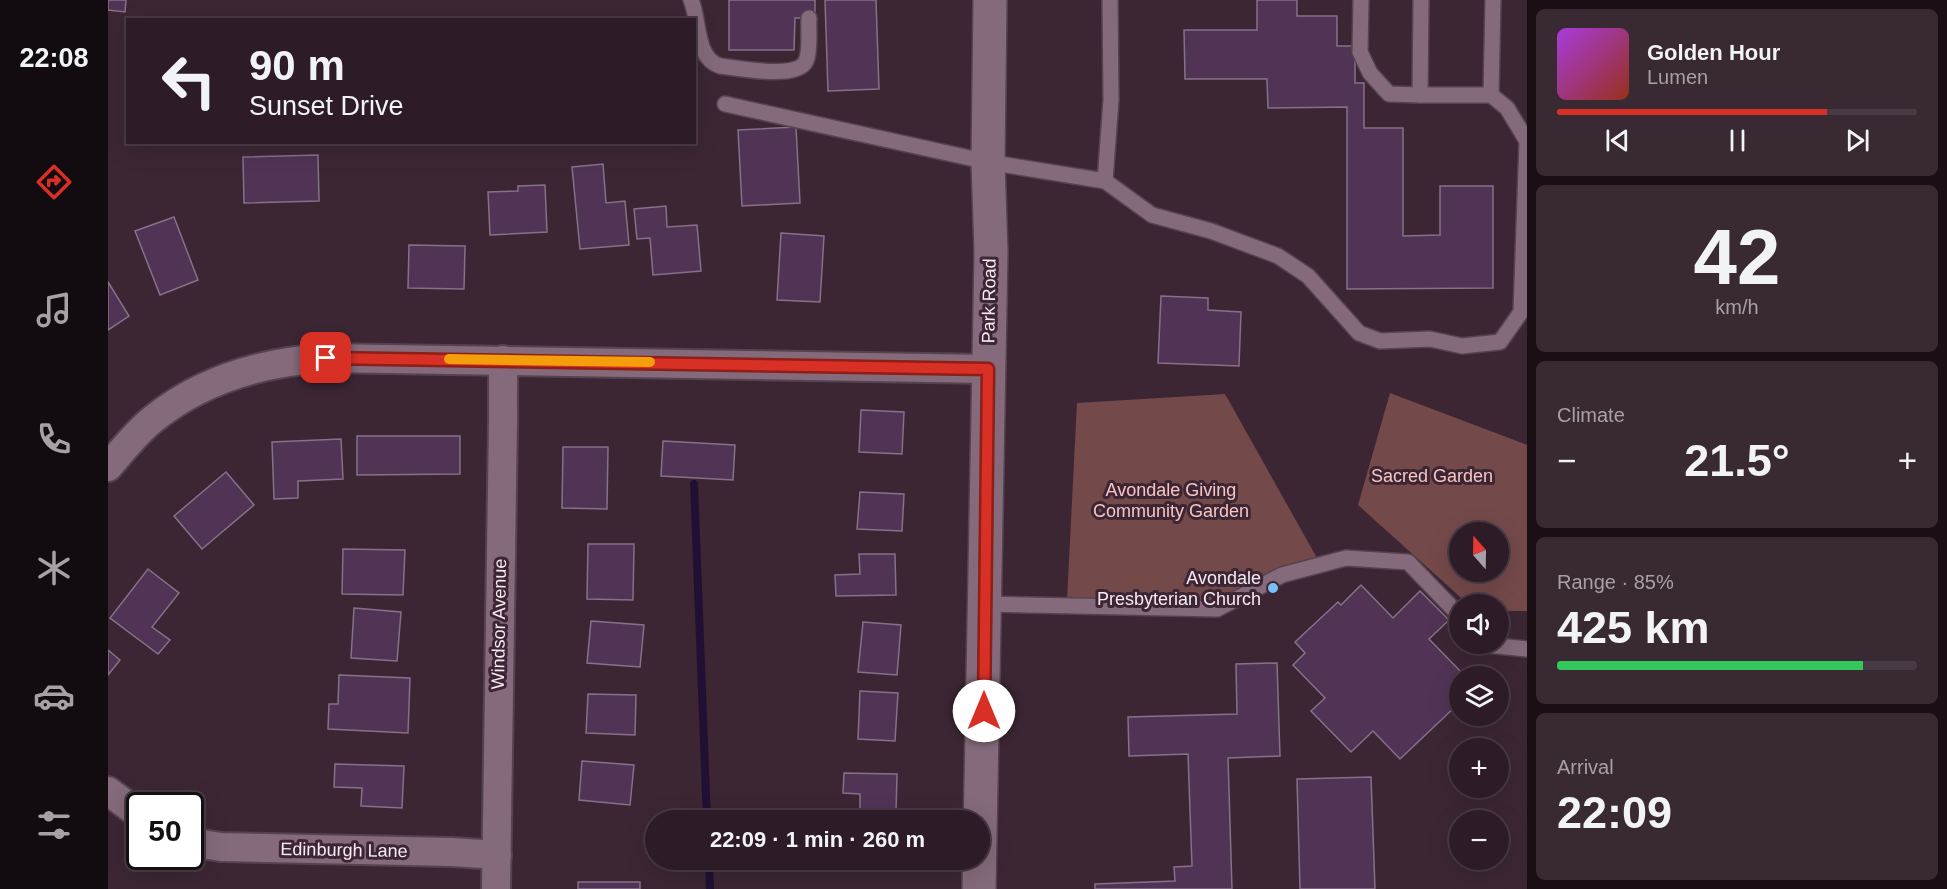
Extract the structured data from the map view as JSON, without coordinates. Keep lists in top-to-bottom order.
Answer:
{
  "streets": {
    "main road": ["Park Road"],
    "street": ["Windsor Avenue", "Edinburgh Lane"]
  },
  "crossings": [
    ["Windsor Avenue", "Edinburgh Lane"]
  ],
  "parks": ["Sacred Garden", "Avondale Giving Community Garden"],
  "places": ["Avondale Presbyterian Church"],
  "north": "top",
  "page": {
    "tabs": "22:08",
    "turn": ["90 m", "Sunset Drive"],
    "song": ["Golden Hour", "Lumen"],
    "tile": [
      ["42", "km/h"],
      "Climate",
      ["Range · 85%", "425 km"],
      ["Arrival", "22:09"]
    ],
    "heat": ["−", "21.5°", "+"],
    "map_buttons": ["+", "−"],
    "limit": "50",
    "trip": "22:09 · 1 min · 260 m"
  }
}
